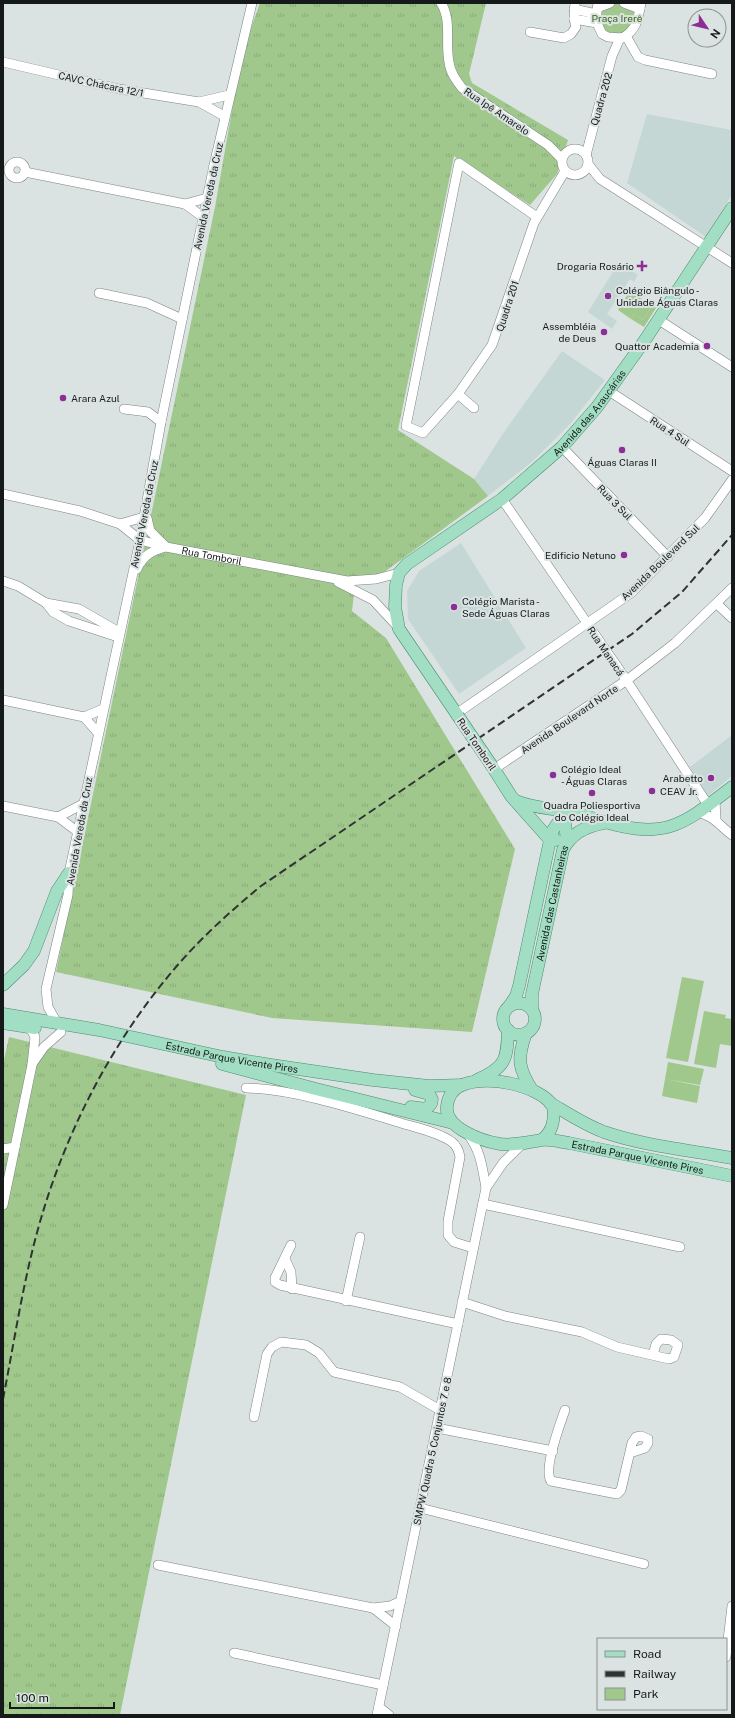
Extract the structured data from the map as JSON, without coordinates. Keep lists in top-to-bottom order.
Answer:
{
  "streets": {
    "main road": [
      "Avenida das Araucárias",
      "Rua Tomboril",
      "Avenida das Castanheiras",
      "Estrada Parque Vicente Pires"
    ],
    "street": [
      "CAVC Chácara 12/1",
      "Quadra 202",
      "Rua Ipê Amarelo",
      "Avenida Vereda da Cruz",
      "Quadra 201",
      "Rua 4 Sul",
      "Rua 3 Sul",
      "Avenida Boulevard Sul",
      "Rua Manacá",
      "Avenida Boulevard Norte",
      "SMPW Quadra 5 Conjuntos 7 e 8"
    ]
  },
  "crossings": [
    ["CAVC Chácara 12/1", "Avenida Vereda da Cruz"],
    ["Quadra 202", "Quadra 201"],
    ["Avenida Vereda da Cruz", "Rua Tomboril"],
    ["Avenida Vereda da Cruz", "Estrada Parque Vicente Pires"],
    ["Avenida das Araucárias", "Rua 4 Sul"],
    ["Avenida das Araucárias", "Rua 3 Sul"],
    ["Avenida das Araucárias", "Rua Tomboril"],
    ["Avenida das Araucárias", "Rua Manacá"],
    ["Rua 3 Sul", "Avenida Boulevard Sul"],
    ["Rua Tomboril", "Avenida Boulevard Sul"],
    ["Rua Tomboril", "Avenida Boulevard Norte"],
    ["Rua Tomboril", "Avenida das Castanheiras"],
    ["Avenida Boulevard Sul", "Rua Manacá"],
    ["Rua Manacá", "Avenida Boulevard Norte"],
    ["Rua Manacá", "Avenida das Castanheiras"],
    ["Estrada Parque Vicente Pires", "SMPW Quadra 5 Conjuntos 7 e 8"]
  ],
  "parks": ["Praça Irerê"],
  "places": {
    "health": ["Drogaria Rosário"],
    "other": [
      "Colégio Biângulo - Unidade Águas Claras",
      "Assembléia de Deus",
      "Quattor Academia",
      "Arara Azul",
      "Águas Claras II",
      "Edificio Netuno",
      "Colégio Marista - Sede Águas Claras",
      "Colégio Ideal - Águas Claras",
      "Arabetto",
      "CEAV Jr.",
      "Quadra Poliesportiva do Colégio Ideal"
    ]
  },
  "legend": ["Road", "Railway", "Park"],
  "scale_bar": "100 m",
  "north": "bottom right"
}
